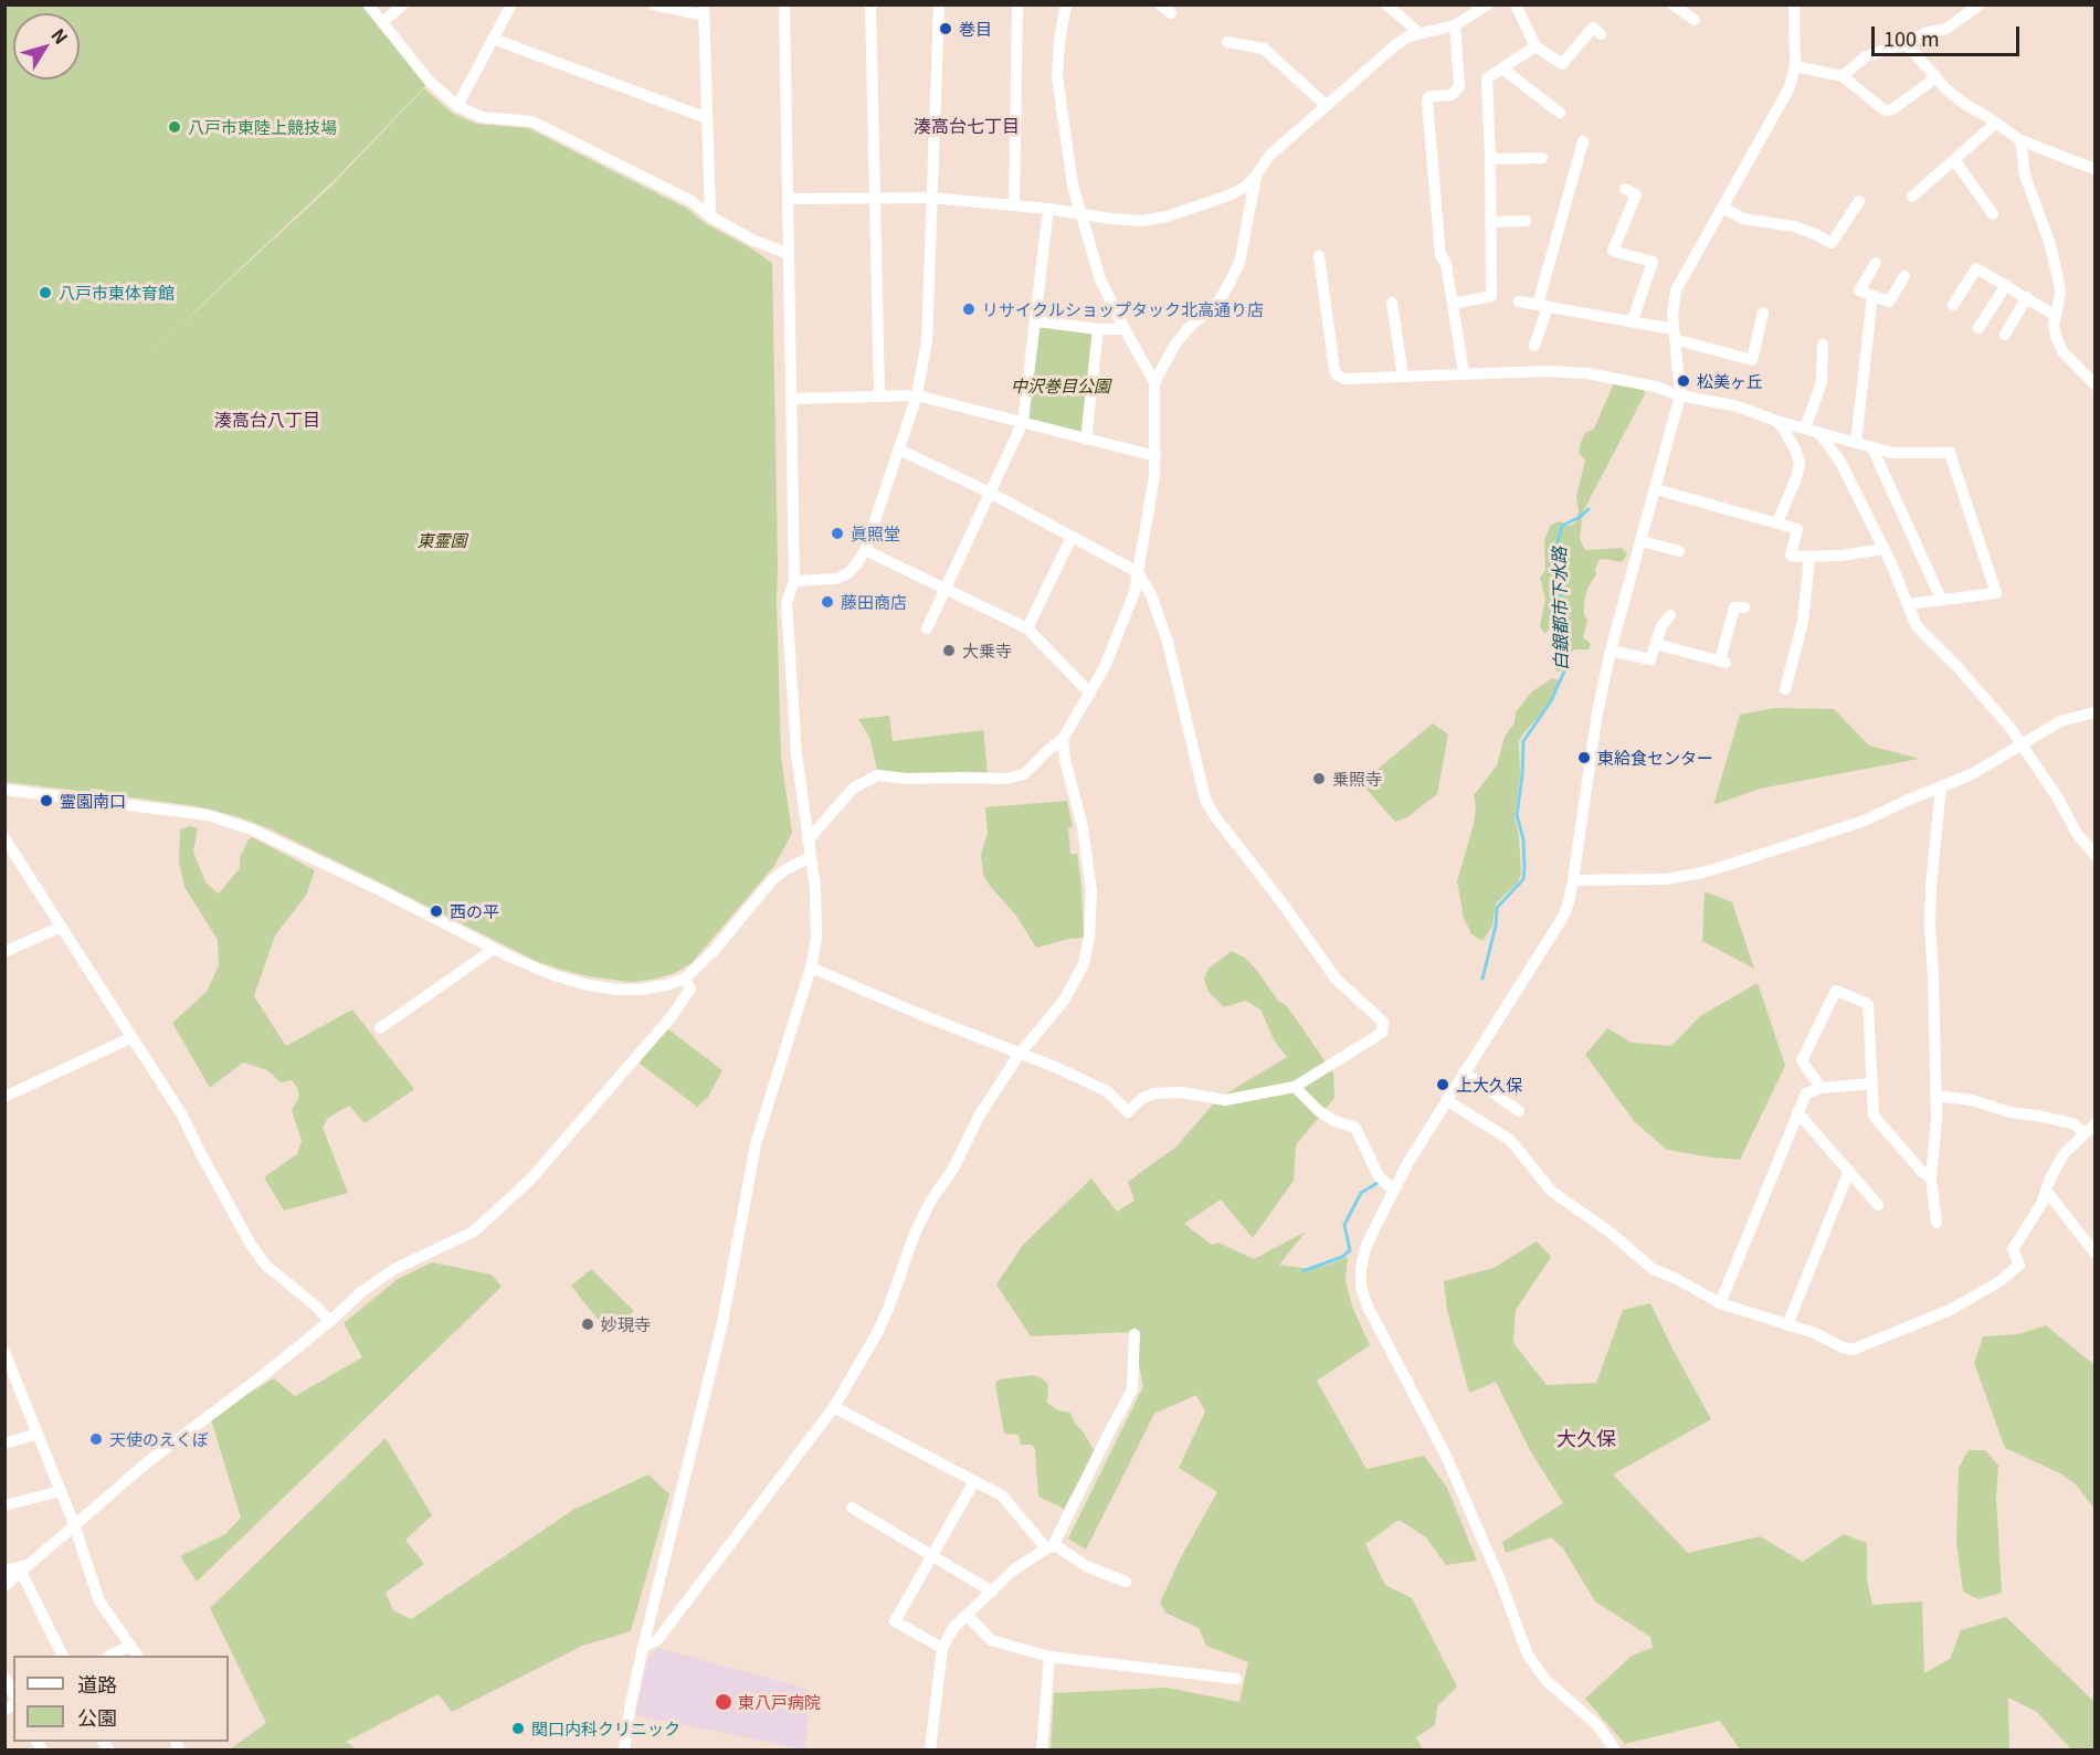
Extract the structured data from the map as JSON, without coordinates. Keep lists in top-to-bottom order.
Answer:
{
  "districts": ["湊高台七丁目", "湊高台八丁目", "大久保"],
  "water": ["白銀都市下水路"],
  "parks": ["中沢巻目公園", "東霊園"],
  "places": [
    "巻目",
    "八戸市東陸上競技場",
    "八戸市東体育館",
    "リサイクルショップタック北高通り店",
    "松美ヶ丘",
    "眞照堂",
    "藤田商店",
    "大乗寺",
    "東給食センター",
    "乗照寺",
    "霊園南口",
    "西の平",
    "上大久保",
    "妙現寺",
    "天使のえくぼ",
    "東八戸病院",
    "関口内科クリニック"
  ],
  "legend": ["道路", "公園"],
  "scale_bar": "100 m",
  "north": "top right"
}
